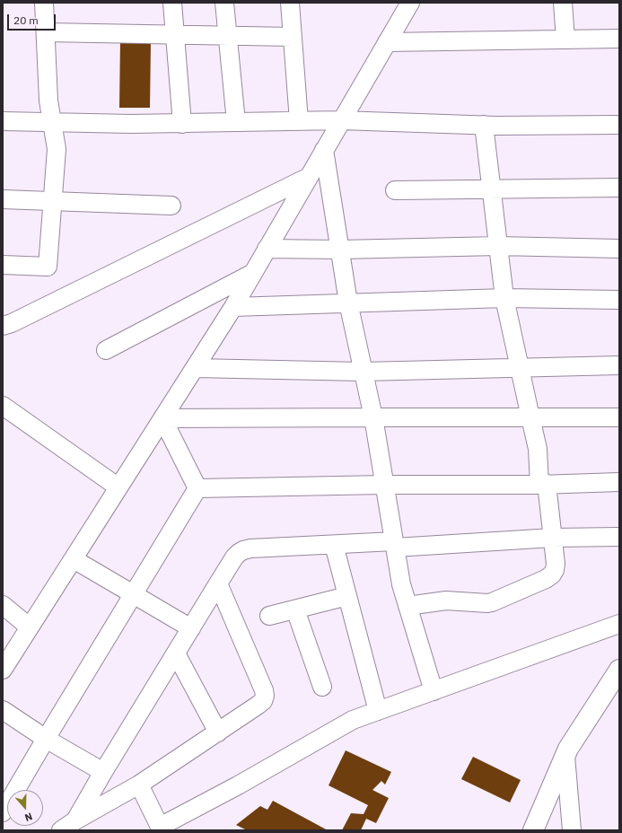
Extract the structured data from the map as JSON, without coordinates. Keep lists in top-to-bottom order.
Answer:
{
  "scale_bar": "20 m",
  "north": "bottom"
}
